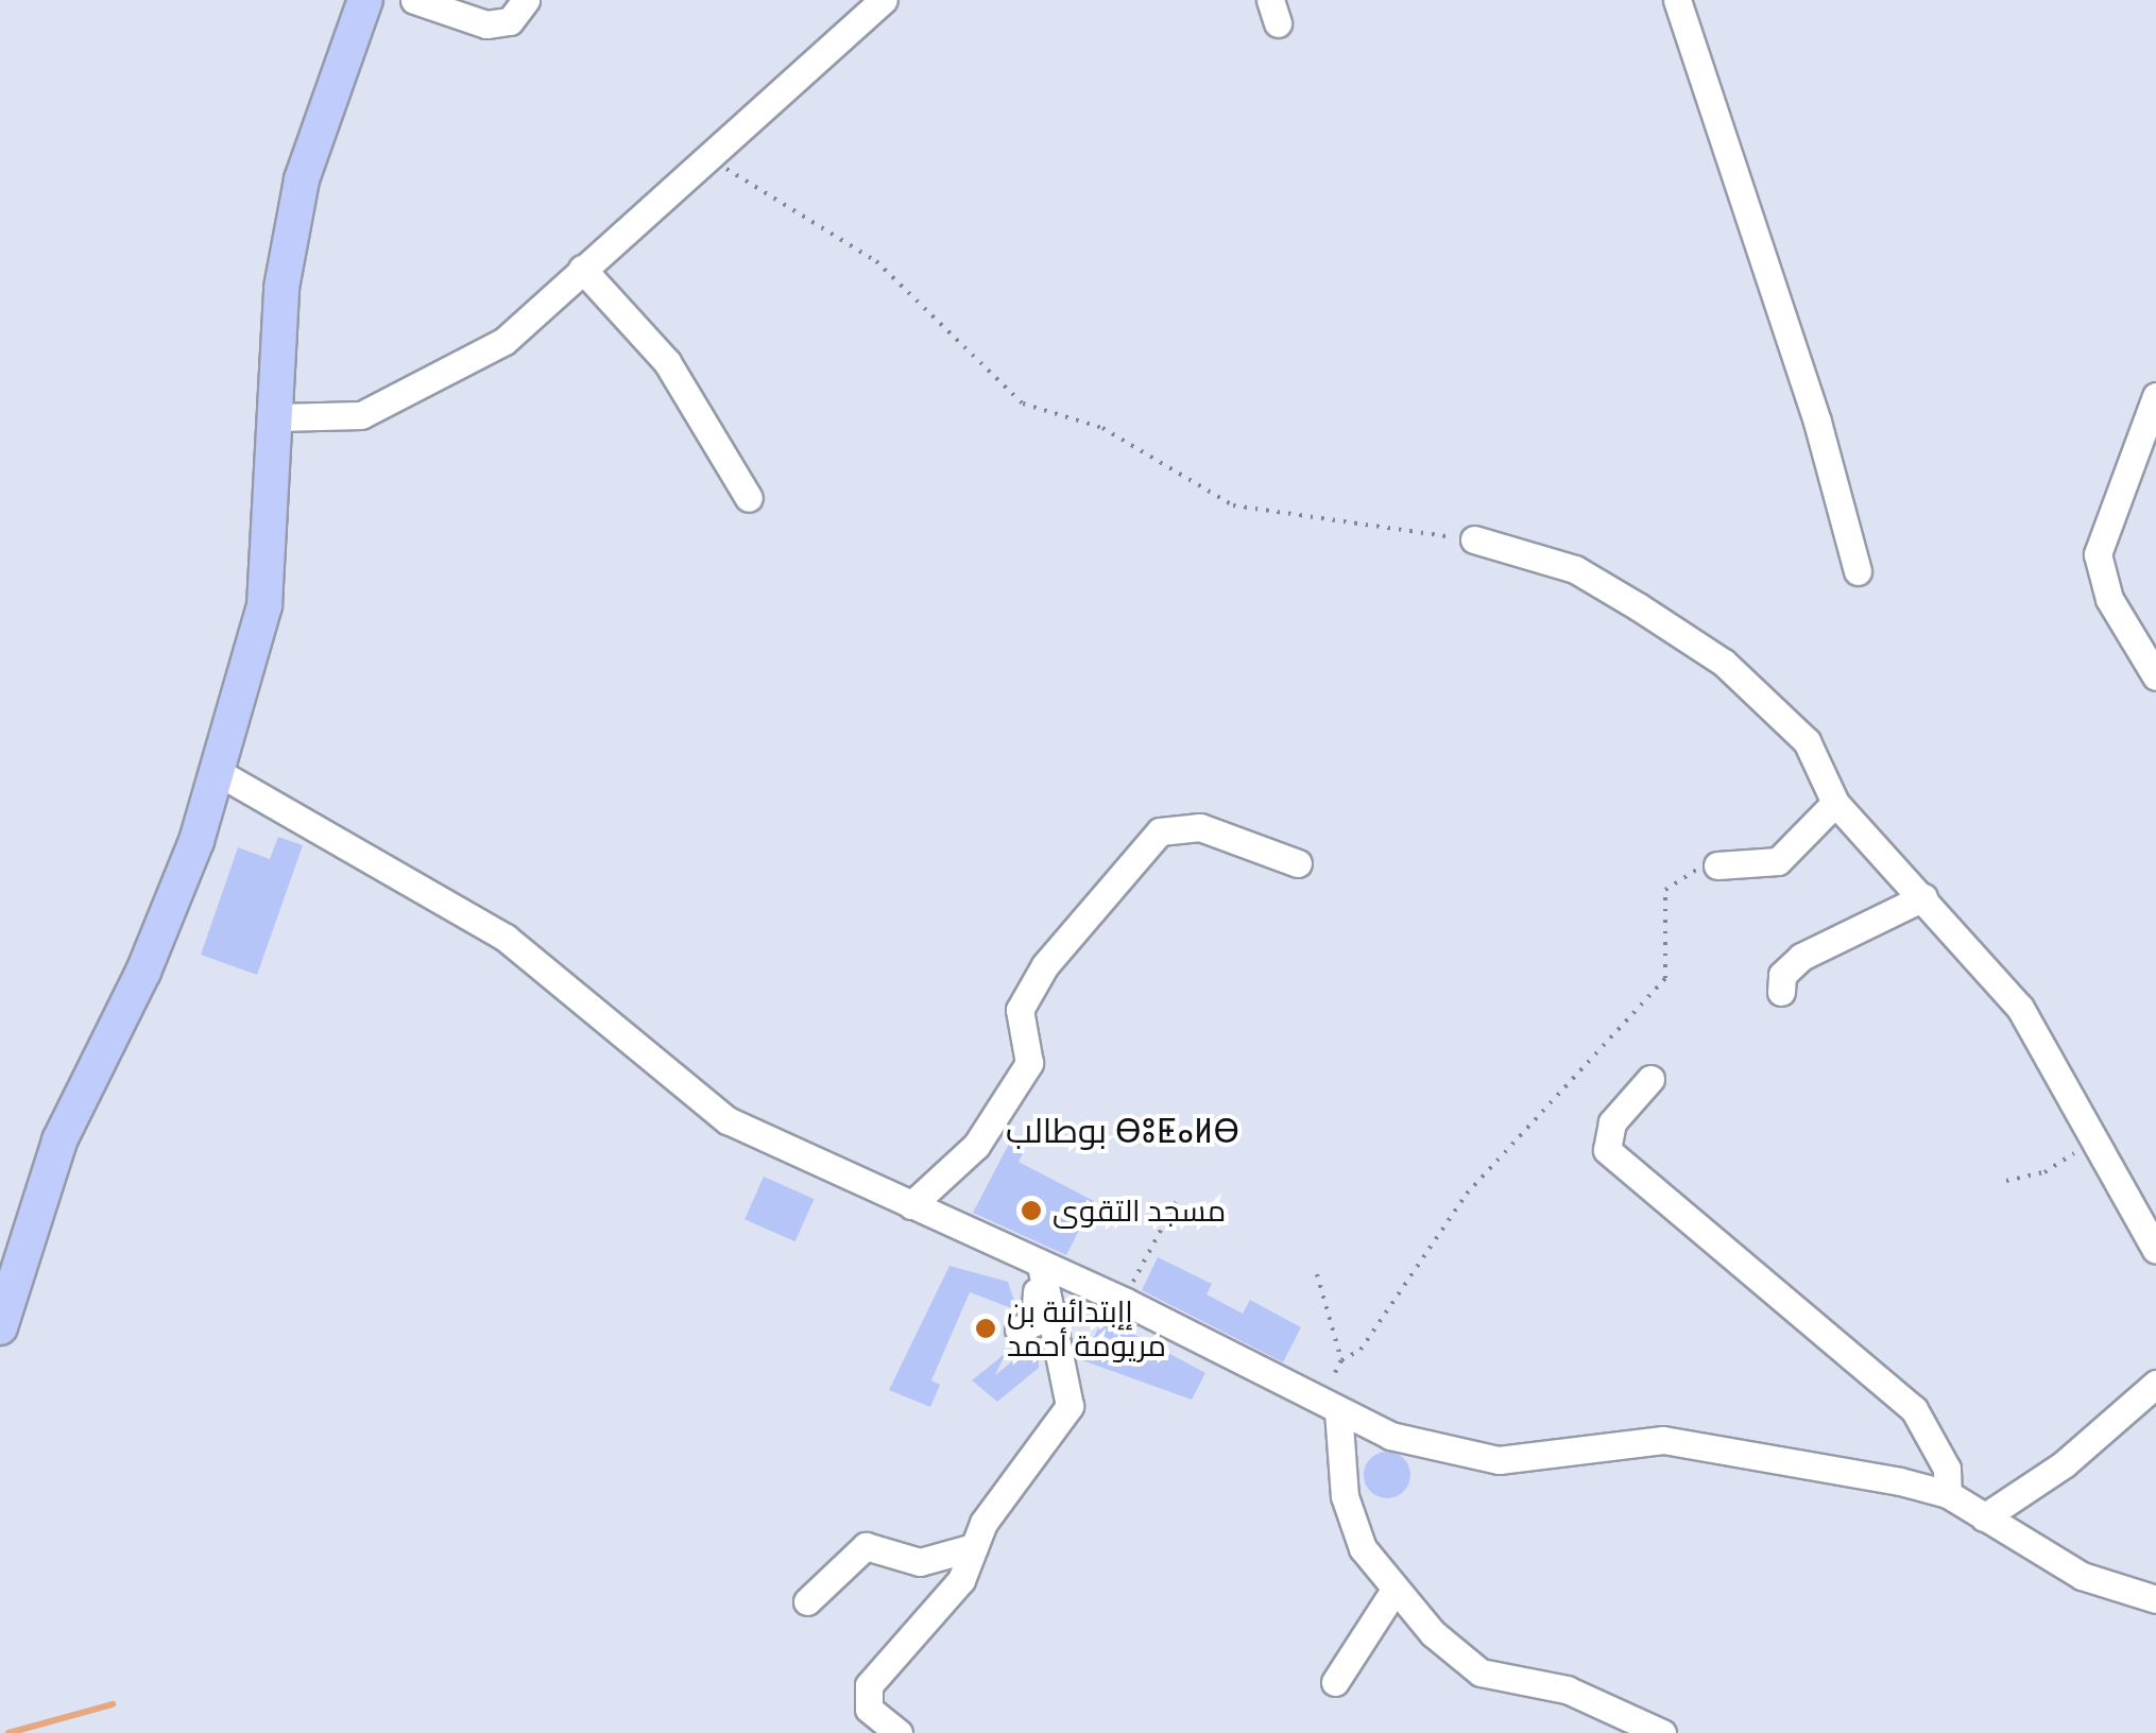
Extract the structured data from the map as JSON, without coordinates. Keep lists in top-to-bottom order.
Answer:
{
  "districts": ["بوطالب ⴱⵓⵟⴰⵍⴱ"],
  "places": ["مسجد التقوى", "إإبتدائية بن مريومة أحمد"]
}
